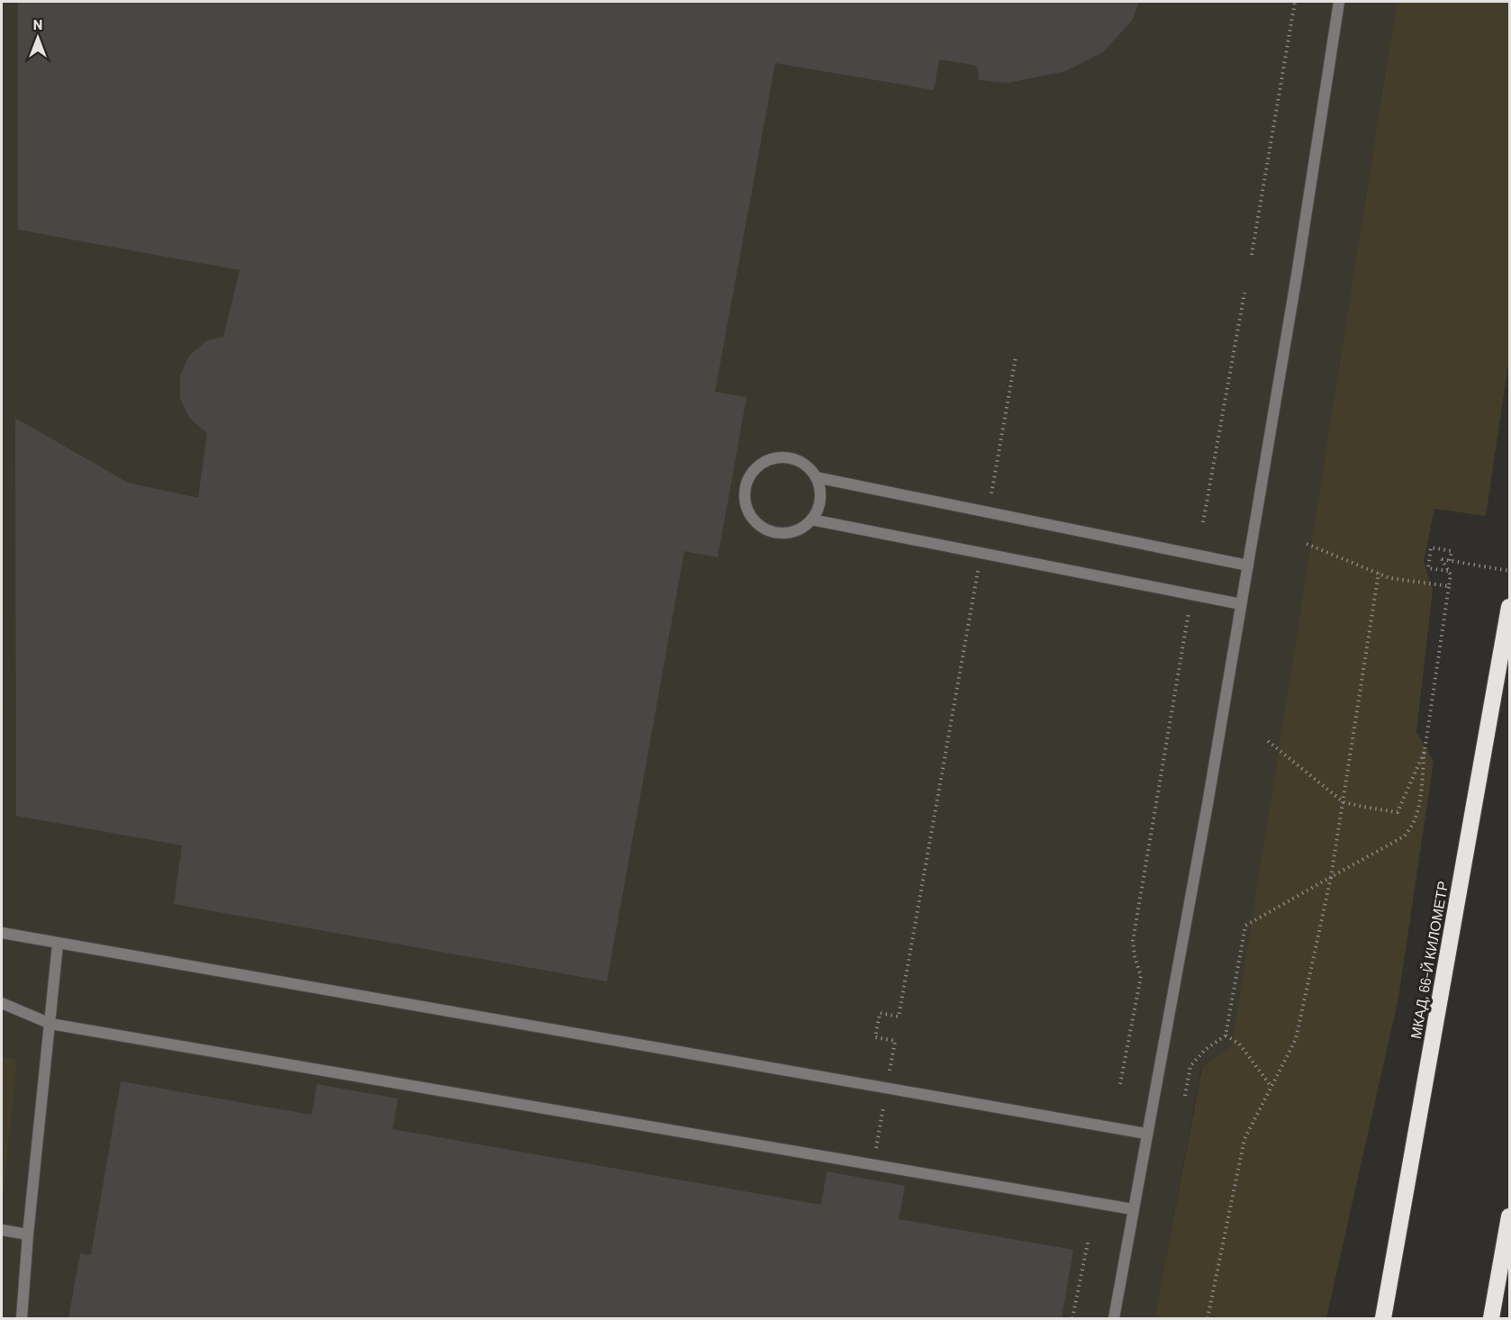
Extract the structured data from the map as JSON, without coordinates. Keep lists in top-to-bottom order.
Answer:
{
  "streets": {
    "highway": ["МКАД, 66-Й КИЛОМЕТР"]
  },
  "north": "top"
}
